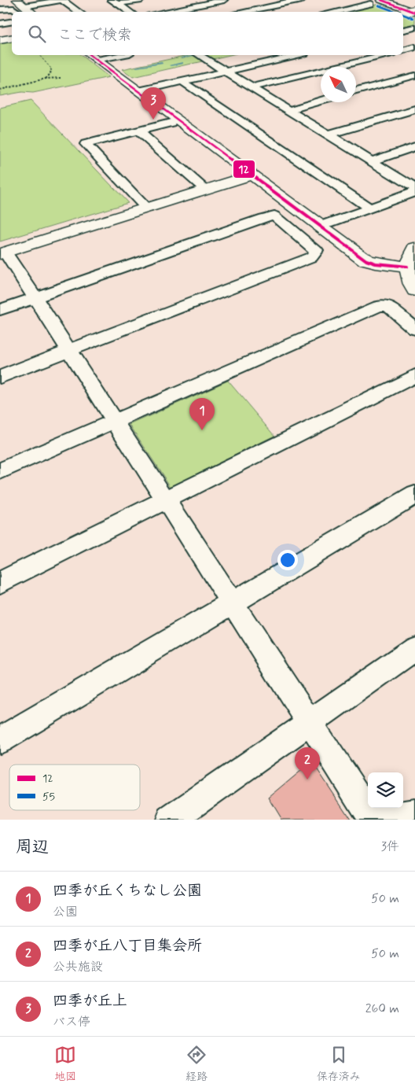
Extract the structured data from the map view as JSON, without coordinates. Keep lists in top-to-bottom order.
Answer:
{
  "lines": ["transit line 12", "transit line 55"],
  "legend": ["12", "55"],
  "north": "top left",
  "page": {
    "search": "ここで検索",
    "pins": ["3", "1", "2"],
    "heading": ["周辺", "3件"],
    "list": [
      {
        "mark": "1",
        "name": "四季が丘くちなし公園",
        "note": "公園",
        "value": "50 m"
      },
      {
        "mark": "2",
        "name": "四季が丘八丁目集会所",
        "note": "公共施設",
        "value": "50 m"
      },
      {
        "mark": "3",
        "name": "四季が丘上",
        "note": "バス停",
        "value": "260 m"
      }
    ],
    "nav": ["地図", "経路", "保存済み"]
  }
}
